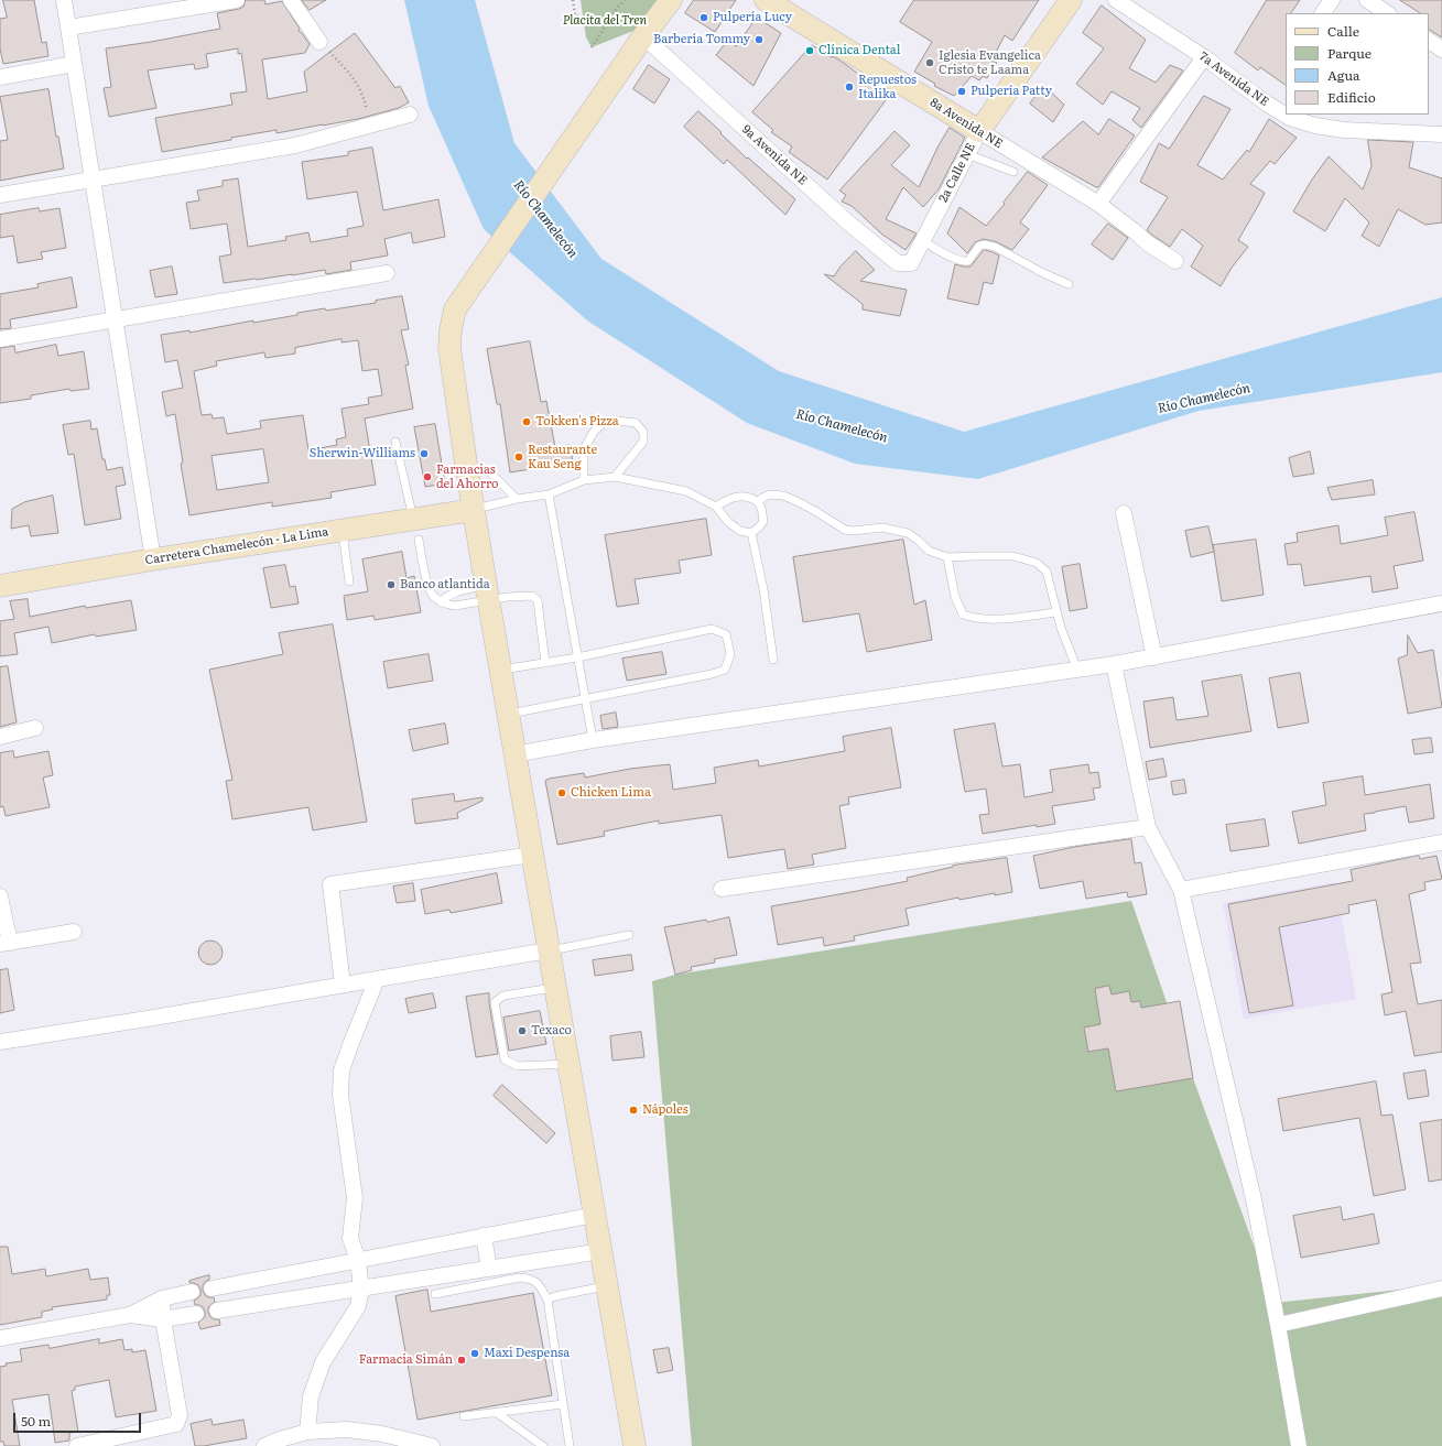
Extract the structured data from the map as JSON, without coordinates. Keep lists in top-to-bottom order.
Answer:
{
  "streets": {
    "street": [
      "7a Avenida NE",
      "8a Avenida NE",
      "9a Avenida NE",
      "2a Calle NE",
      "Carretera Chamelecón - La Lima"
    ]
  },
  "crossings": [
    ["8a Avenida NE", "2a Calle NE"],
    ["9a Avenida NE", "2a Calle NE"]
  ],
  "water": ["Río Chamelecón"],
  "parks": ["Placita del Tren"],
  "places": [
    "Pulpería Lucy",
    "Barbería Tommy",
    "Clínica Dental",
    "Iglesia Evangelica Cristo te Laama",
    "Repuestos Italika",
    "Pulpería Patty",
    "Tokken's Pizza",
    "Sherwin-Williams",
    "Restaurante Kau Seng",
    "Farmacias del Ahorro",
    "Banco atlantida",
    "Chicken Lima",
    "Texaco",
    "Nápoles",
    "Maxi Despensa",
    "Farmacia Simán"
  ],
  "legend": [
    "Calle",
    "Parque",
    "Agua",
    "Edificio"
  ],
  "scale_bar": "50 m"
}
